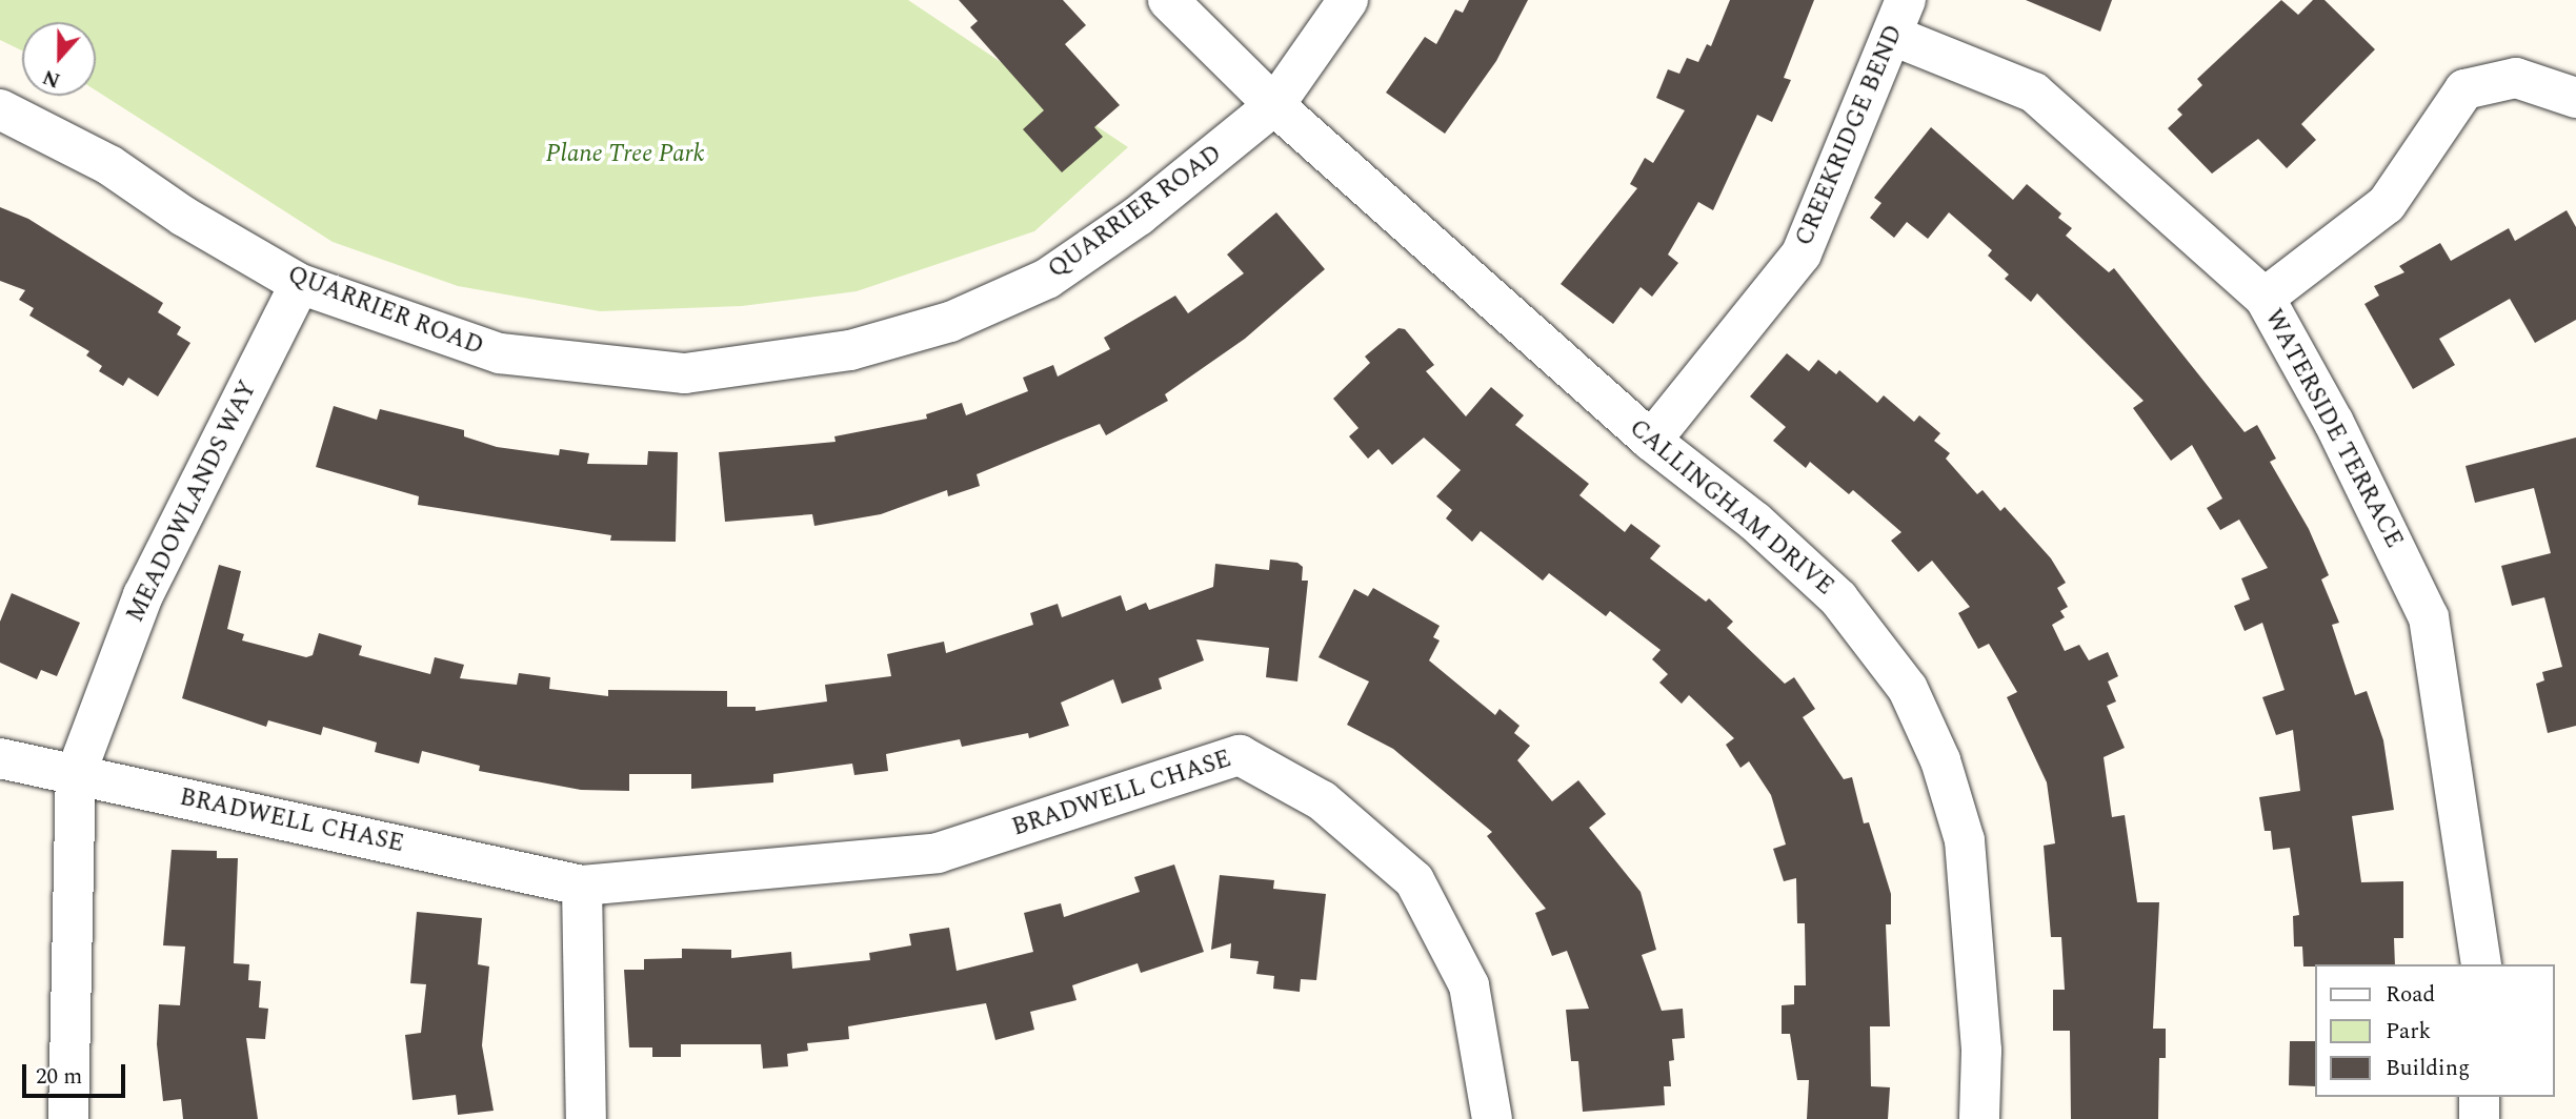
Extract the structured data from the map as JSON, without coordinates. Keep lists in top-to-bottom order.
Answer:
{
  "streets": {
    "street": [
      "CREEKRIDGE BEND",
      "QUARRIER ROAD",
      "WATERSIDE TERRACE",
      "MEADOWLANDS WAY",
      "CALLINGHAM DRIVE",
      "BRADWELL CHASE"
    ]
  },
  "crossings": [
    ["CREEKRIDGE BEND", "WATERSIDE TERRACE"],
    ["CREEKRIDGE BEND", "CALLINGHAM DRIVE"],
    ["QUARRIER ROAD", "MEADOWLANDS WAY"],
    ["QUARRIER ROAD", "CALLINGHAM DRIVE"],
    ["MEADOWLANDS WAY", "BRADWELL CHASE"]
  ],
  "parks": ["Plane Tree Park"],
  "legend": ["Road", "Park", "Building"],
  "scale_bar": "20 m",
  "north": "bottom"
}
